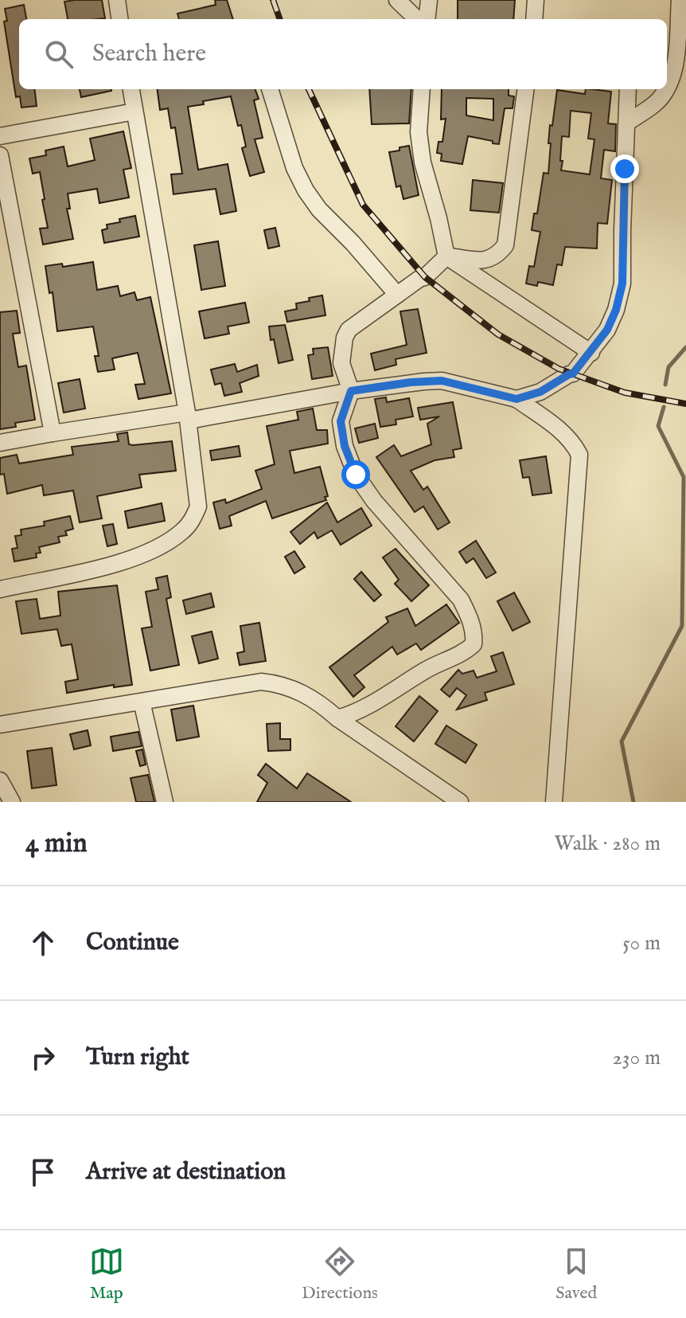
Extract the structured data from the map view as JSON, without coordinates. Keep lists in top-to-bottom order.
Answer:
{
  "page": {
    "search": "Search here",
    "heading": ["4 min", "Walk · 280 m"],
    "list": [
      ["Continue", "50 m"],
      ["Turn right", "230 m"],
      "Arrive at destination"
    ],
    "nav": ["Map", "Directions", "Saved"]
  }
}
